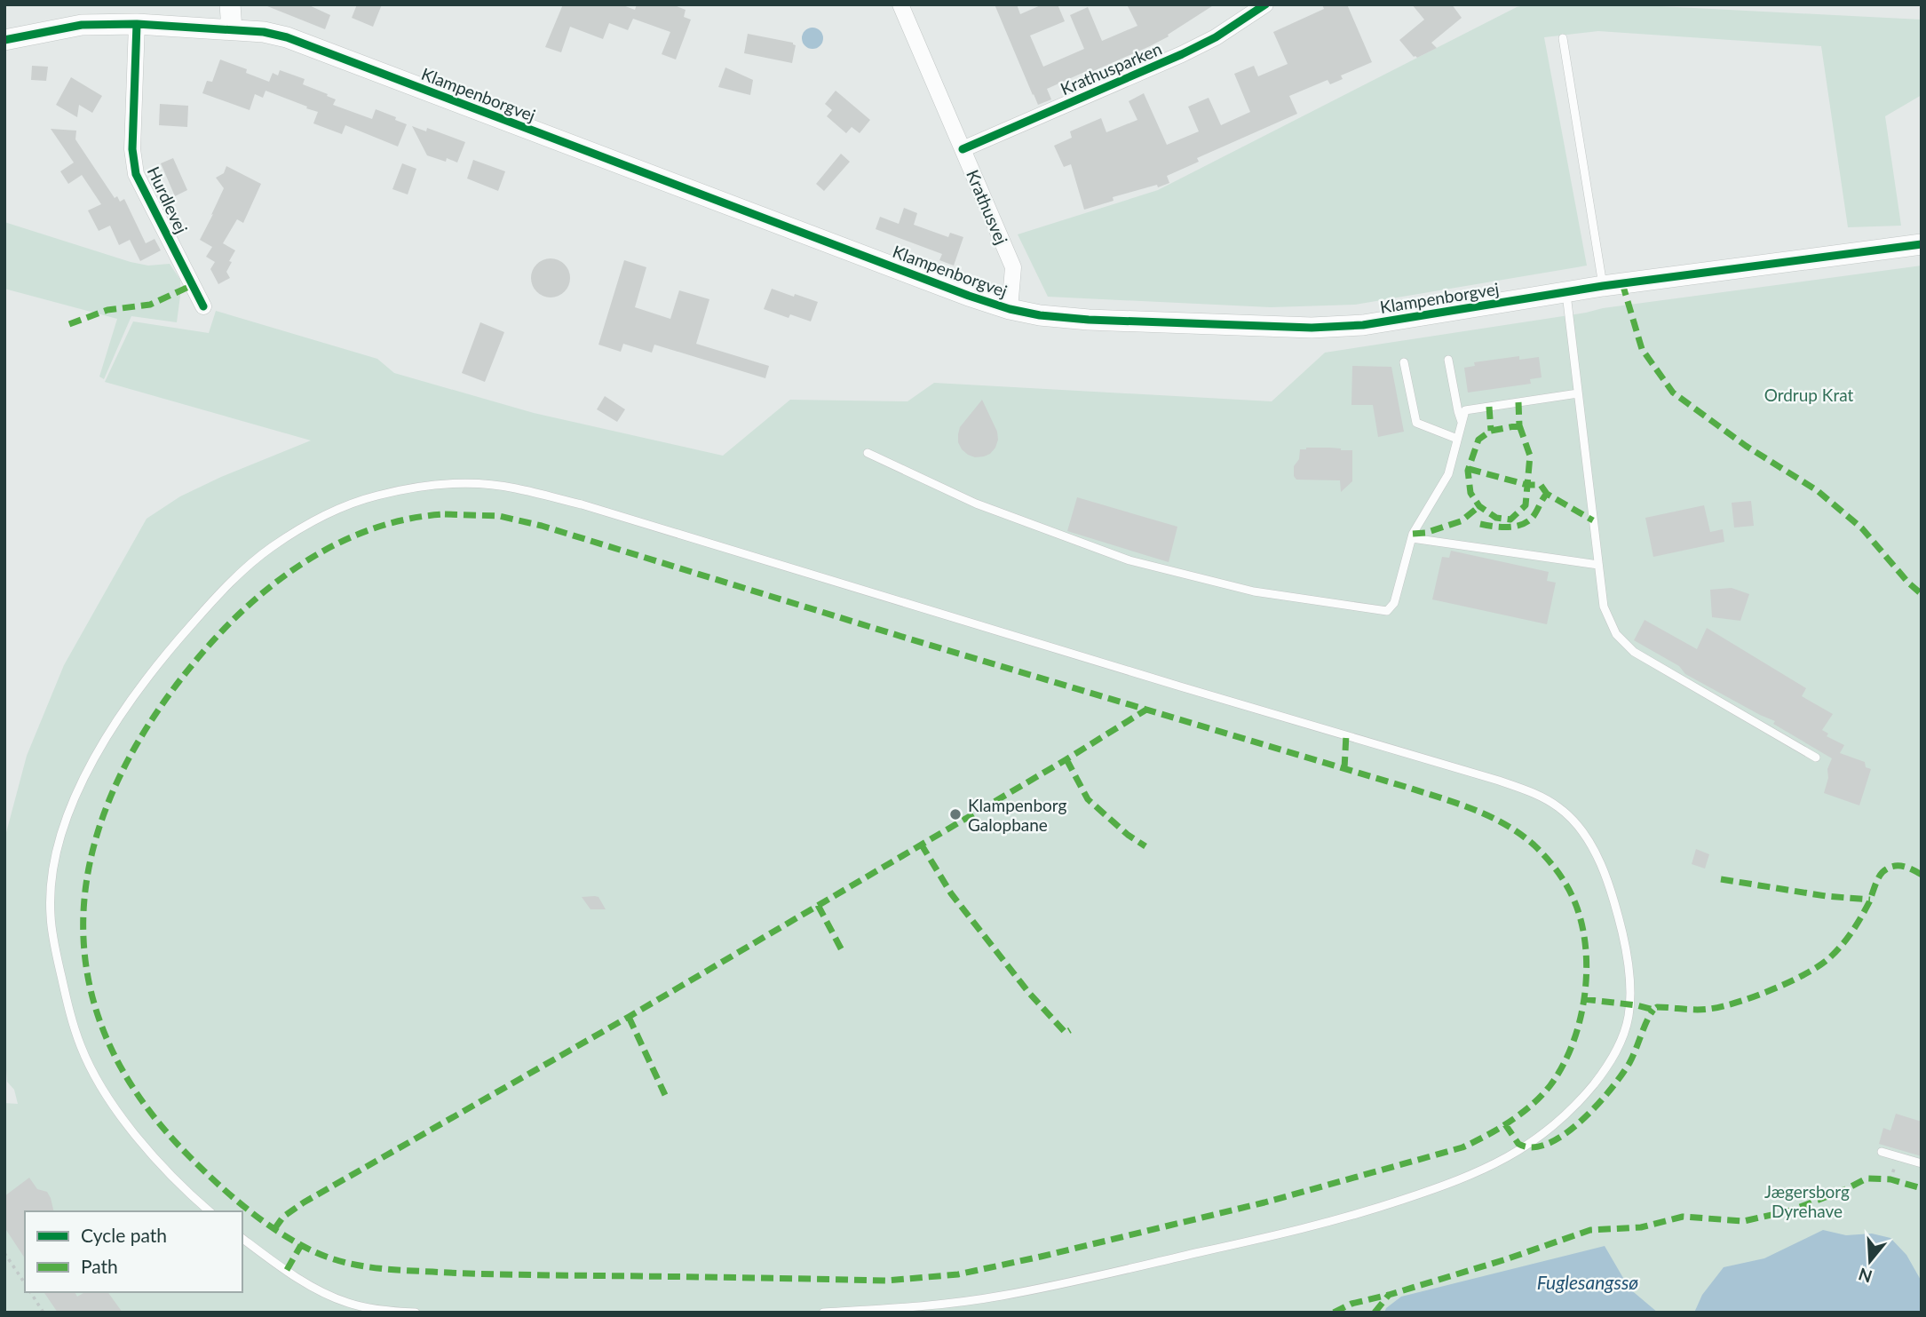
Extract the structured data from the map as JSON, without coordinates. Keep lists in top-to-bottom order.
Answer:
{
  "streets": {
    "street": [
      "Krathusparken",
      "Klampenborgvej",
      "Hurdlevej",
      "Krathusvej"
    ]
  },
  "crossings": [
    ["Krathusparken", "Krathusvej"],
    ["Klampenborgvej", "Hurdlevej"],
    ["Klampenborgvej", "Krathusvej"]
  ],
  "water": ["Fuglesangssø"],
  "parks": ["Ordrup Krat", "Jægersborg Dyrehave"],
  "places": ["Klampenborg Galopbane"],
  "legend": ["Cycle path", "Path"],
  "north": "bottom"
}
